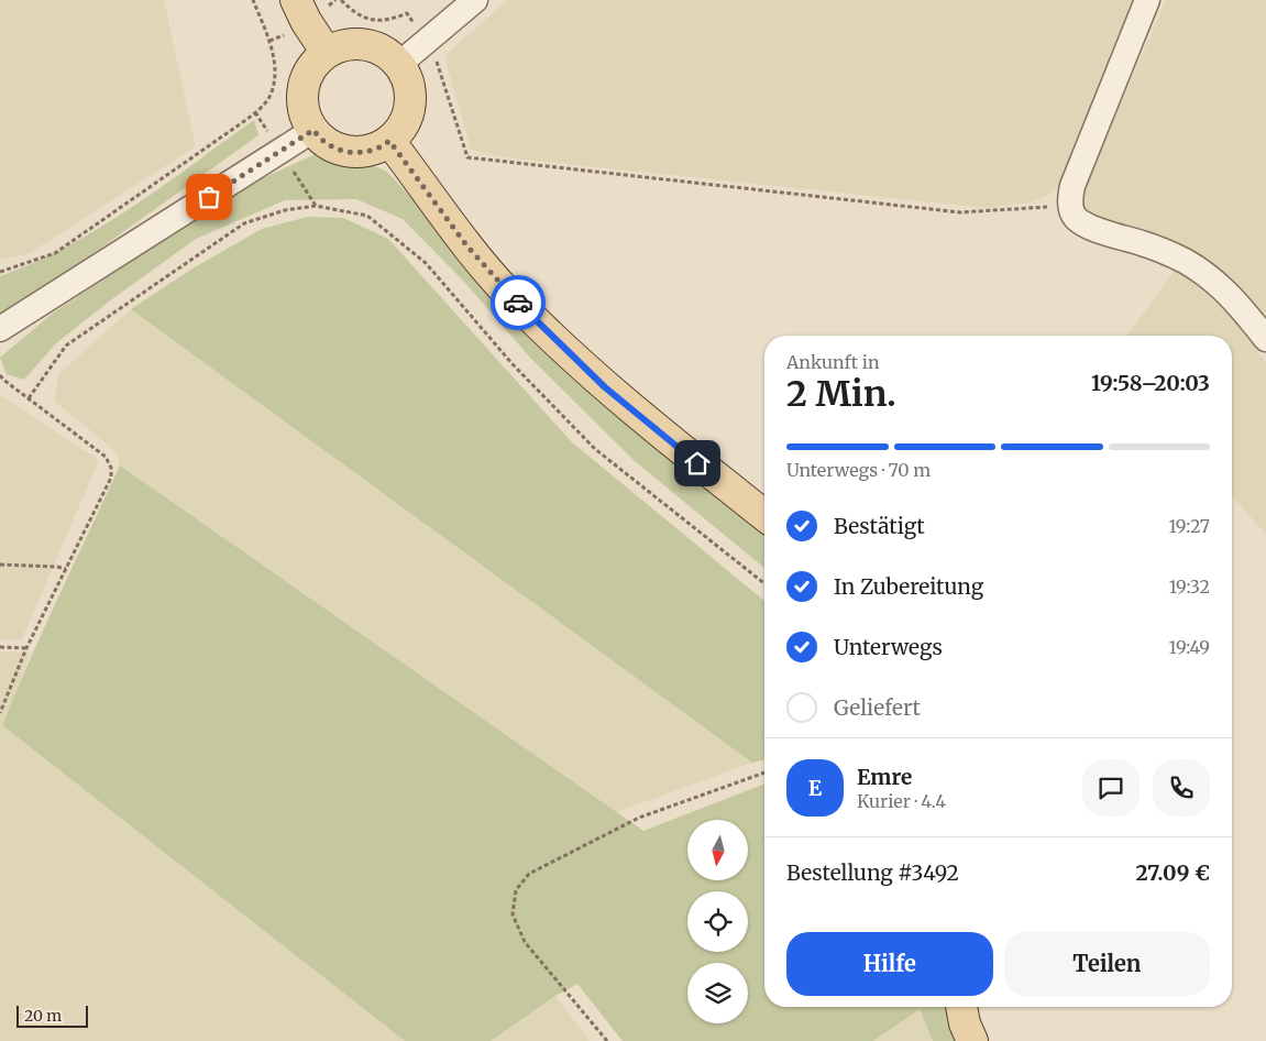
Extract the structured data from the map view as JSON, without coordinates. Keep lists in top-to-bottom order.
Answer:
{
  "scale_bar": "20 m",
  "north": "bottom",
  "page": {
    "heading": ["2 Min.", "Ankunft in", "19:58–20:03"],
    "panel": [
      "Emre",
      "Kurier · 4.4",
      "Bestellung #3492",
      "27.09 €"
    ],
    "bar": "Unterwegs · 70 m",
    "list": [
      ["Bestätigt", "19:27"],
      ["In Zubereitung", "19:32"],
      ["Unterwegs", "19:49"],
      "Geliefert"
    ],
    "round": "E",
    "buttons": ["Hilfe", "Teilen"],
    "scale": "20 m"
  }
}
